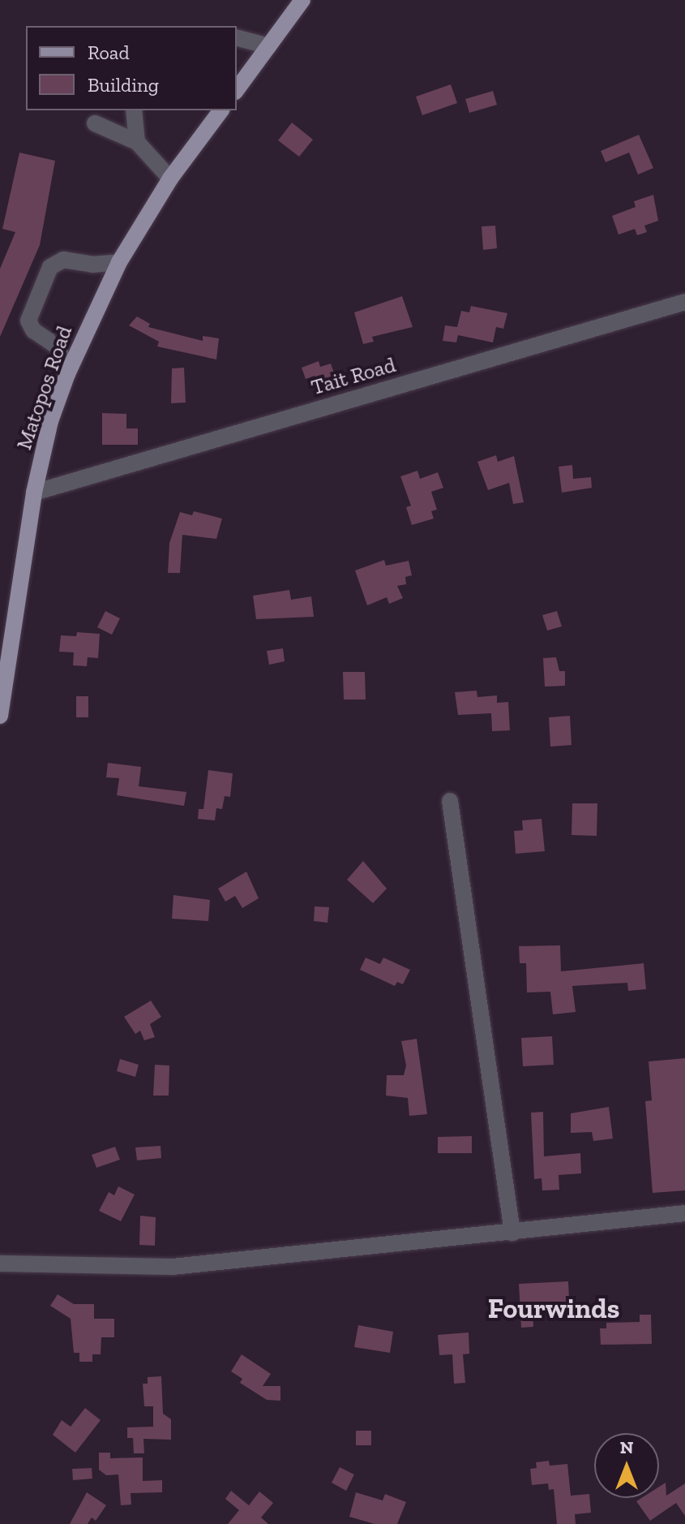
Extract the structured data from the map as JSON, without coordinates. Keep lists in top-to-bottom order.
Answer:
{
  "streets": {
    "main road": ["Matopos Road"],
    "street": ["Tait Road"]
  },
  "crossings": [
    ["Tait Road", "Matopos Road"]
  ],
  "districts": ["Fourwinds"],
  "legend": ["Road", "Building"],
  "north": "top"
}
